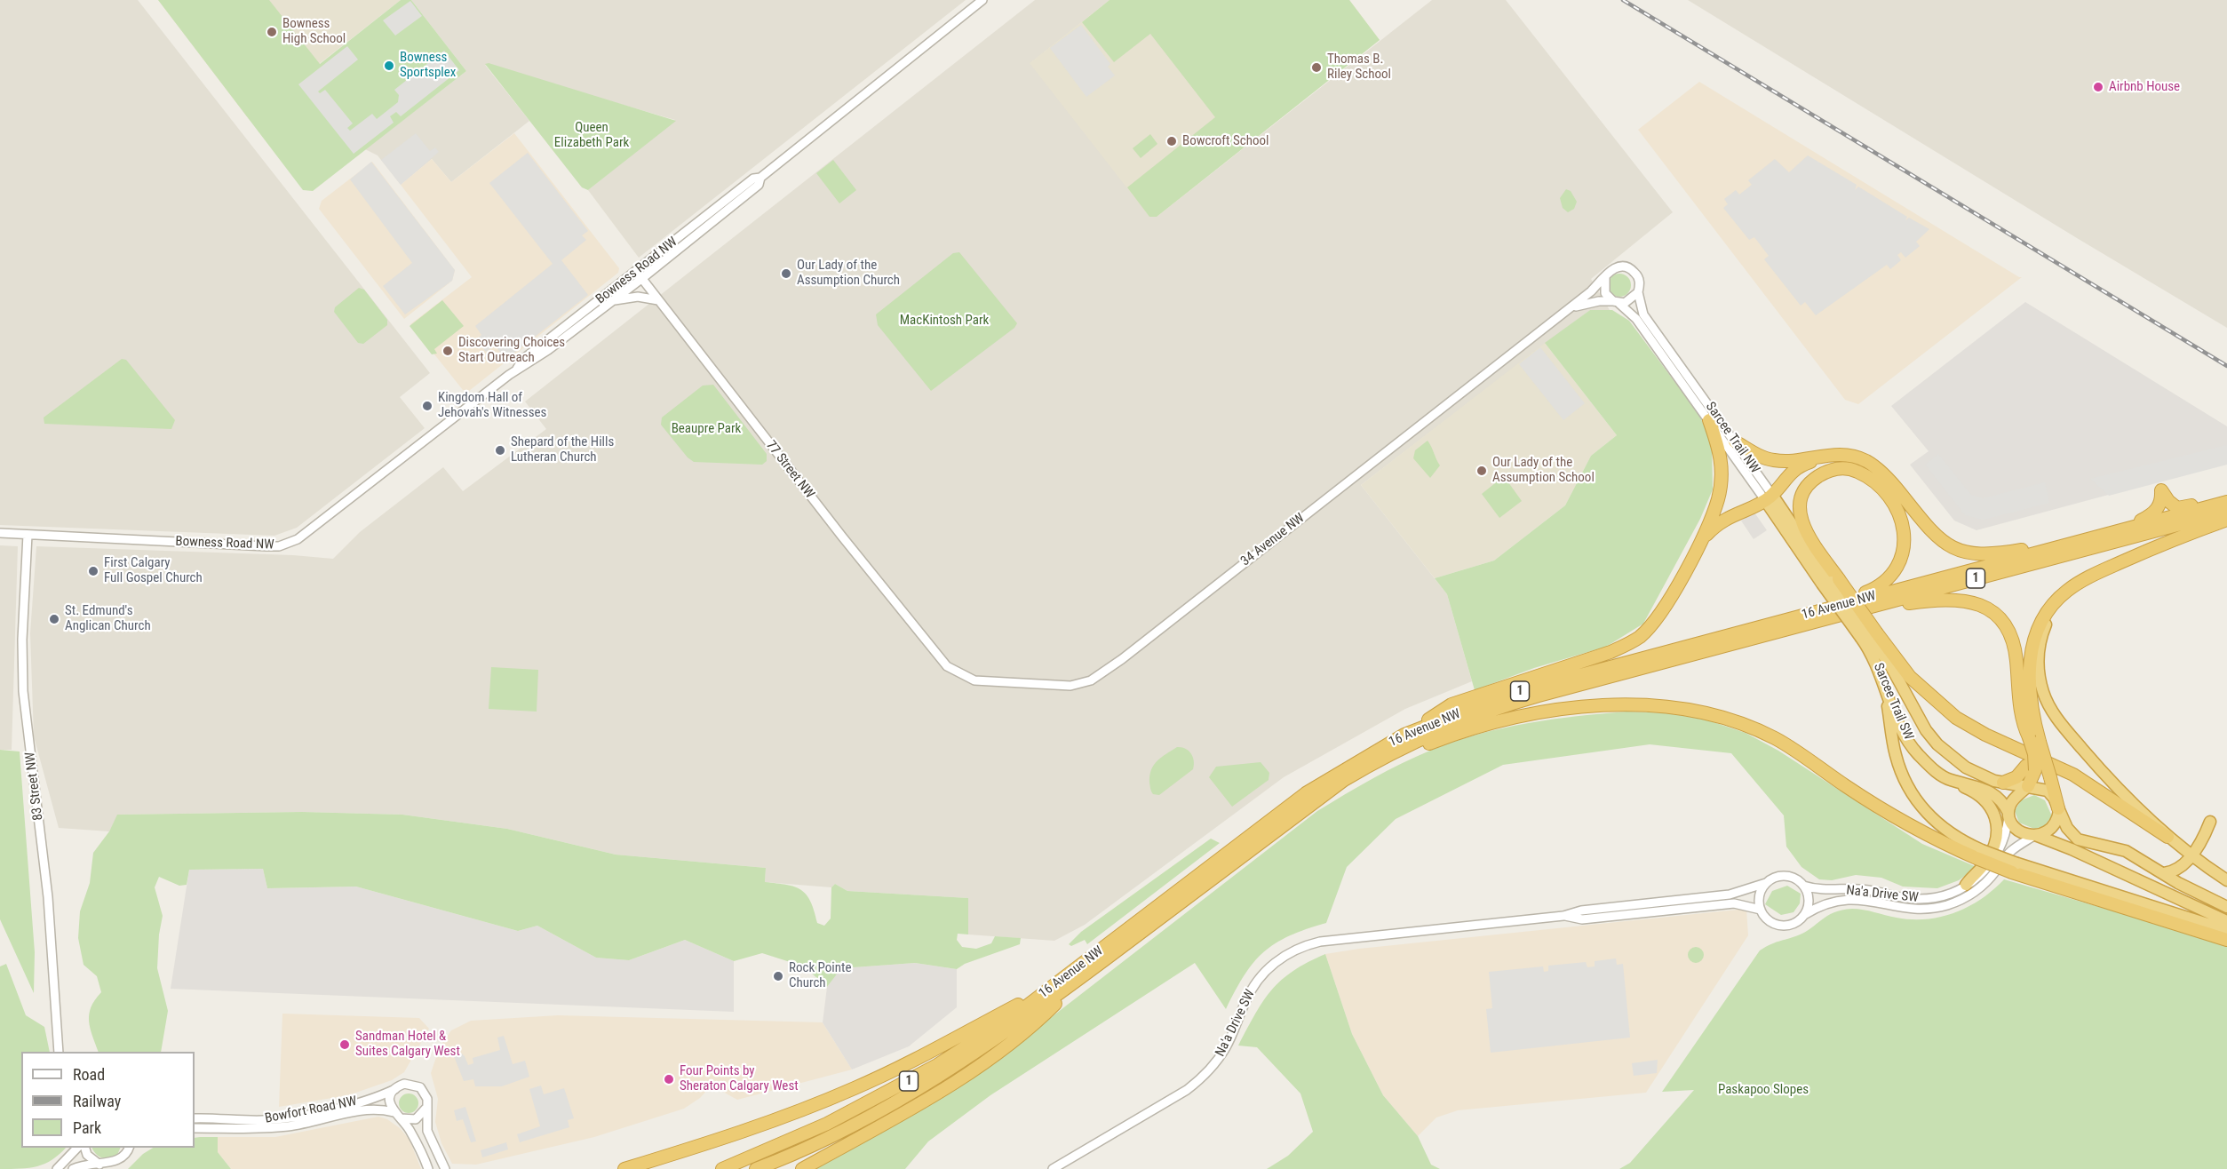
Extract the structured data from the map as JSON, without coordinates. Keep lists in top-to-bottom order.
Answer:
{
  "streets": {
    "highway": [
      "Sarcee Trail NW",
      "1",
      "16 Avenue NW",
      "Sarcee Trail SW"
    ],
    "street": [
      "Bowness Road NW",
      "77 Street NW",
      "34 Avenue NW",
      "83 Street NW",
      "Na'a Drive SW",
      "Bowfort Road NW"
    ]
  },
  "crossings": [
    ["Bowness Road NW", "77 Street NW"],
    ["Bowness Road NW", "83 Street NW"],
    ["Sarcee Trail NW", "34 Avenue NW"],
    ["Sarcee Trail NW", "Sarcee Trail SW"],
    ["77 Street NW", "34 Avenue NW"],
    ["Sarcee Trail SW", "Na'a Drive SW"]
  ],
  "parks": [
    "Queen Elizabeth Park",
    "MacKintosh Park",
    "Beaupre Park",
    "Paskapoo Slopes"
  ],
  "places": [
    "Bowness High School",
    "Bowness Sportsplex",
    "Thomas B. Riley School",
    "Airbnb House",
    "Bowcroft School",
    "Our Lady of the Assumption Church",
    "Discovering Choices Start Outreach",
    "Kingdom Hall of Jehovah's Witnesses",
    "Shepard of the Hills Lutheran Church",
    "Our Lady of the Assumption School",
    "First Calgary Full Gospel Church",
    "St. Edmund's Anglican Church",
    "Rock Pointe Church",
    "Sandman Hotel & Suites Calgary West",
    "Four Points by Sheraton Calgary West"
  ],
  "legend": ["Road", "Railway", "Park"]
}
